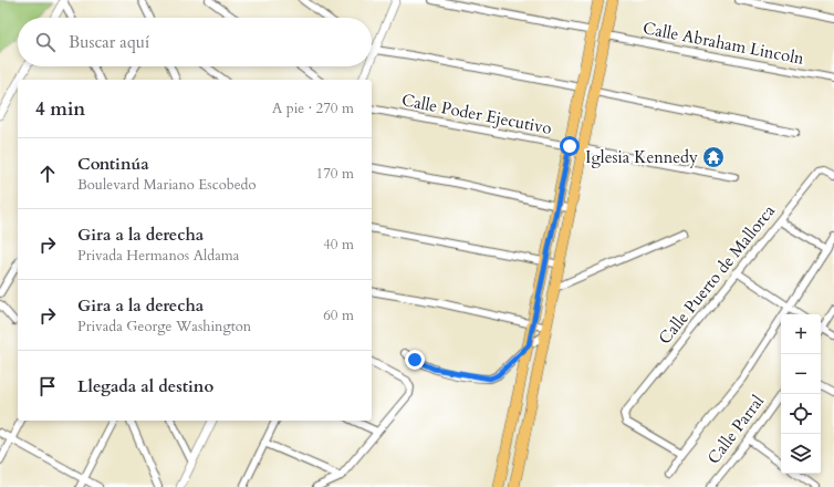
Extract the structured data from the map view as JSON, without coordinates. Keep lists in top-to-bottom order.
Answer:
{
  "streets": {
    "street": [
      "Calle Abraham Lincoln",
      "Calle Poder Ejecutivo",
      "Calle Puerto de Mallorca",
      "Calle Parral"
    ]
  },
  "places": {
    "temple": ["Iglesia Kennedy"]
  },
  "page": {
    "search": "Buscar aquí",
    "heading": ["4 min", "A pie · 270 m"],
    "list": [
      ["Continúa", "Boulevard Mariano Escobedo", "170 m"],
      ["Gira a la derecha", "Privada Hermanos Aldama", "40 m"],
      ["Gira a la derecha", "Privada George Washington", "60 m"],
      "Llegada al destino"
    ],
    "map_buttons": ["+", "−"]
  }
}
